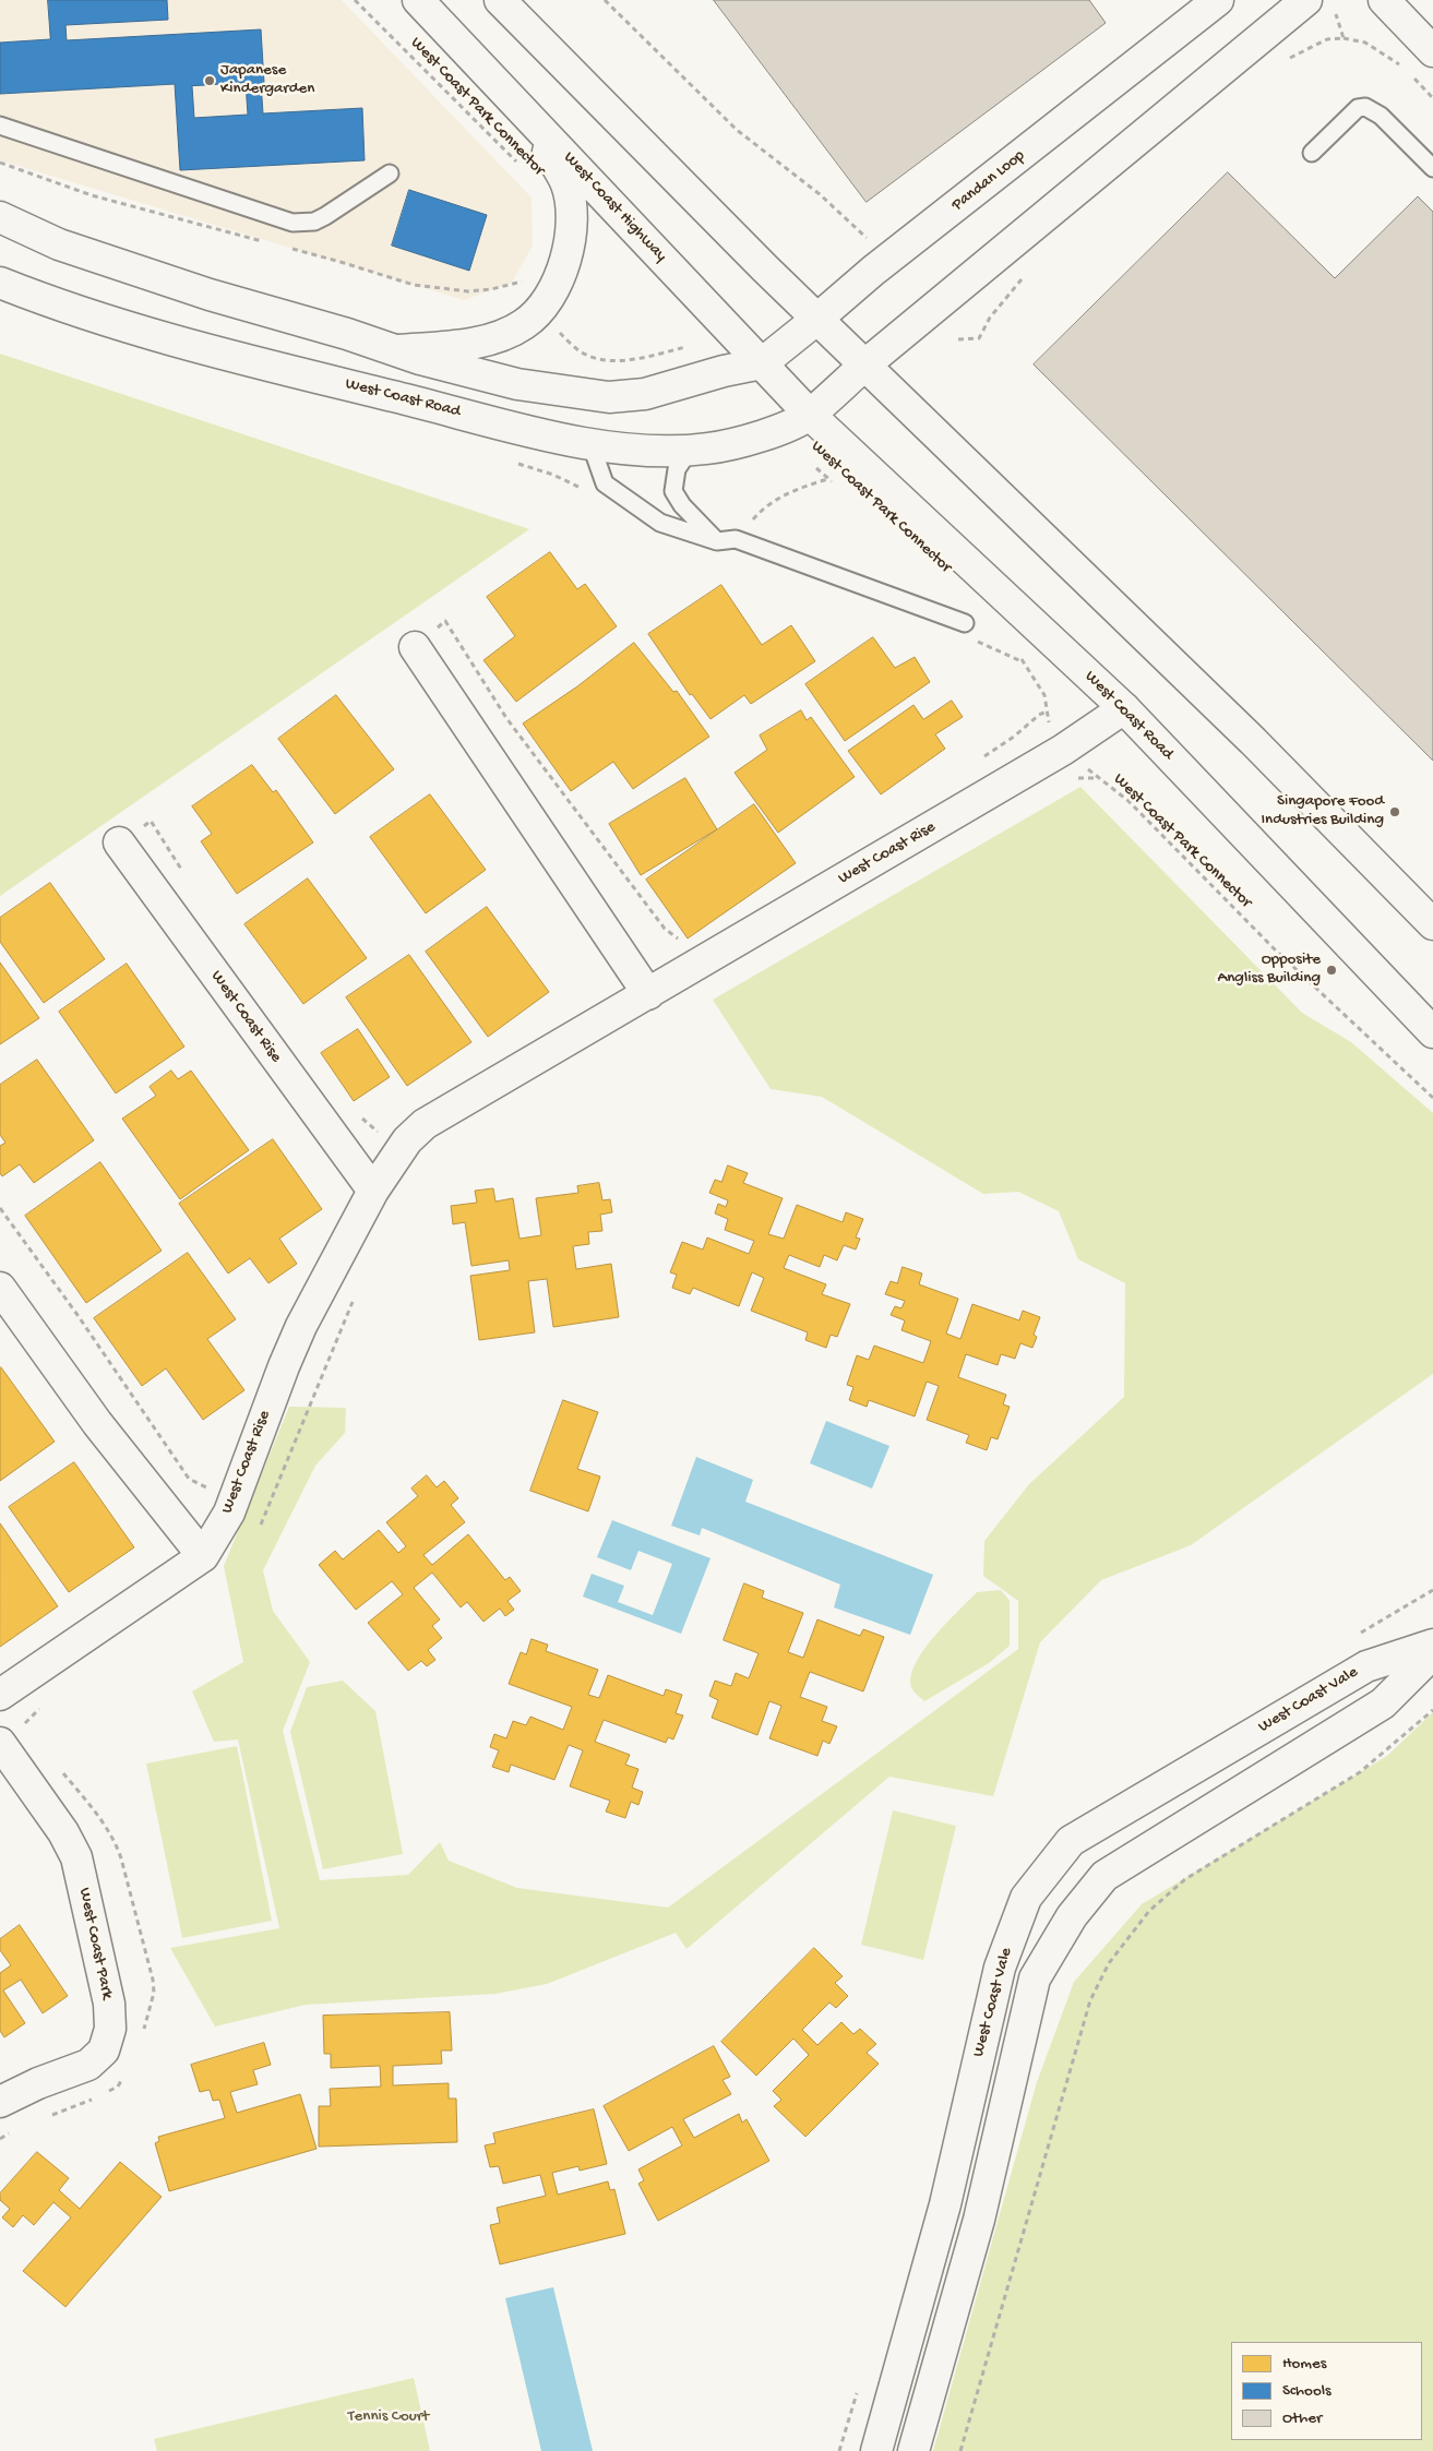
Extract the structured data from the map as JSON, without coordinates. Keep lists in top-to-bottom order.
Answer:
{
  "streets": {
    "street": [
      "Pandan Loop",
      "West Coast Highway",
      "West Coast Road",
      "West Coast Rise",
      "West Coast Vale",
      "West Coast Park"
    ],
    "path": ["West Coast Park Connector"]
  },
  "crossings": [
    ["West Coast Park Connector", "West Coast Rise"],
    ["Pandan Loop", "West Coast Highway"],
    ["West Coast Highway", "West Coast Road"],
    ["West Coast Road", "West Coast Rise"]
  ],
  "parks": ["Tennis Court"],
  "places": ["Japanese Kindergarden", "Singapore Food Industries Building", "Opposite Angliss Building"],
  "legend": ["Homes", "Schools", "Other"]
}
